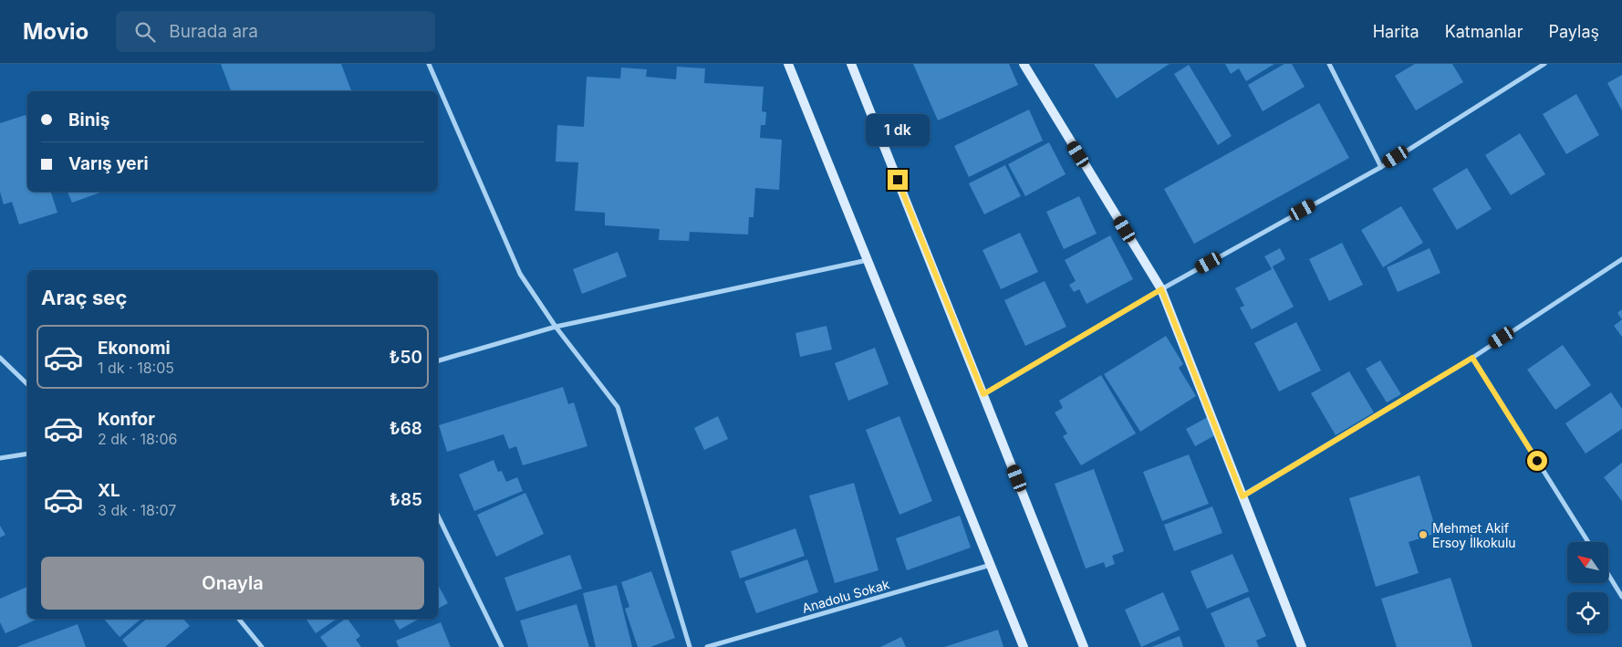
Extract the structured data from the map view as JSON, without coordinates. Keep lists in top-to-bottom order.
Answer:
{
  "streets": {
    "street": ["Anadolu Sokak"]
  },
  "places": ["Mehmet Akif Ersoy İlkokulu"],
  "north": "top left",
  "page": {
    "header": "Movio",
    "search": "Burada ara",
    "nav": ["Harita", "Katmanlar", "Paylaş"],
    "banner": ["Biniş", "Varış yeri"],
    "bubble": "1 dk",
    "heading": "Araç seç",
    "list": [
      {
        "name": "Ekonomi",
        "note": "1 dk · 18:05",
        "value": "₺50"
      },
      {
        "name": "Konfor",
        "note": "2 dk · 18:06",
        "value": "₺68"
      },
      {
        "name": "XL",
        "note": "3 dk · 18:07",
        "value": "₺85"
      }
    ],
    "buttons": "Onayla"
  }
}
